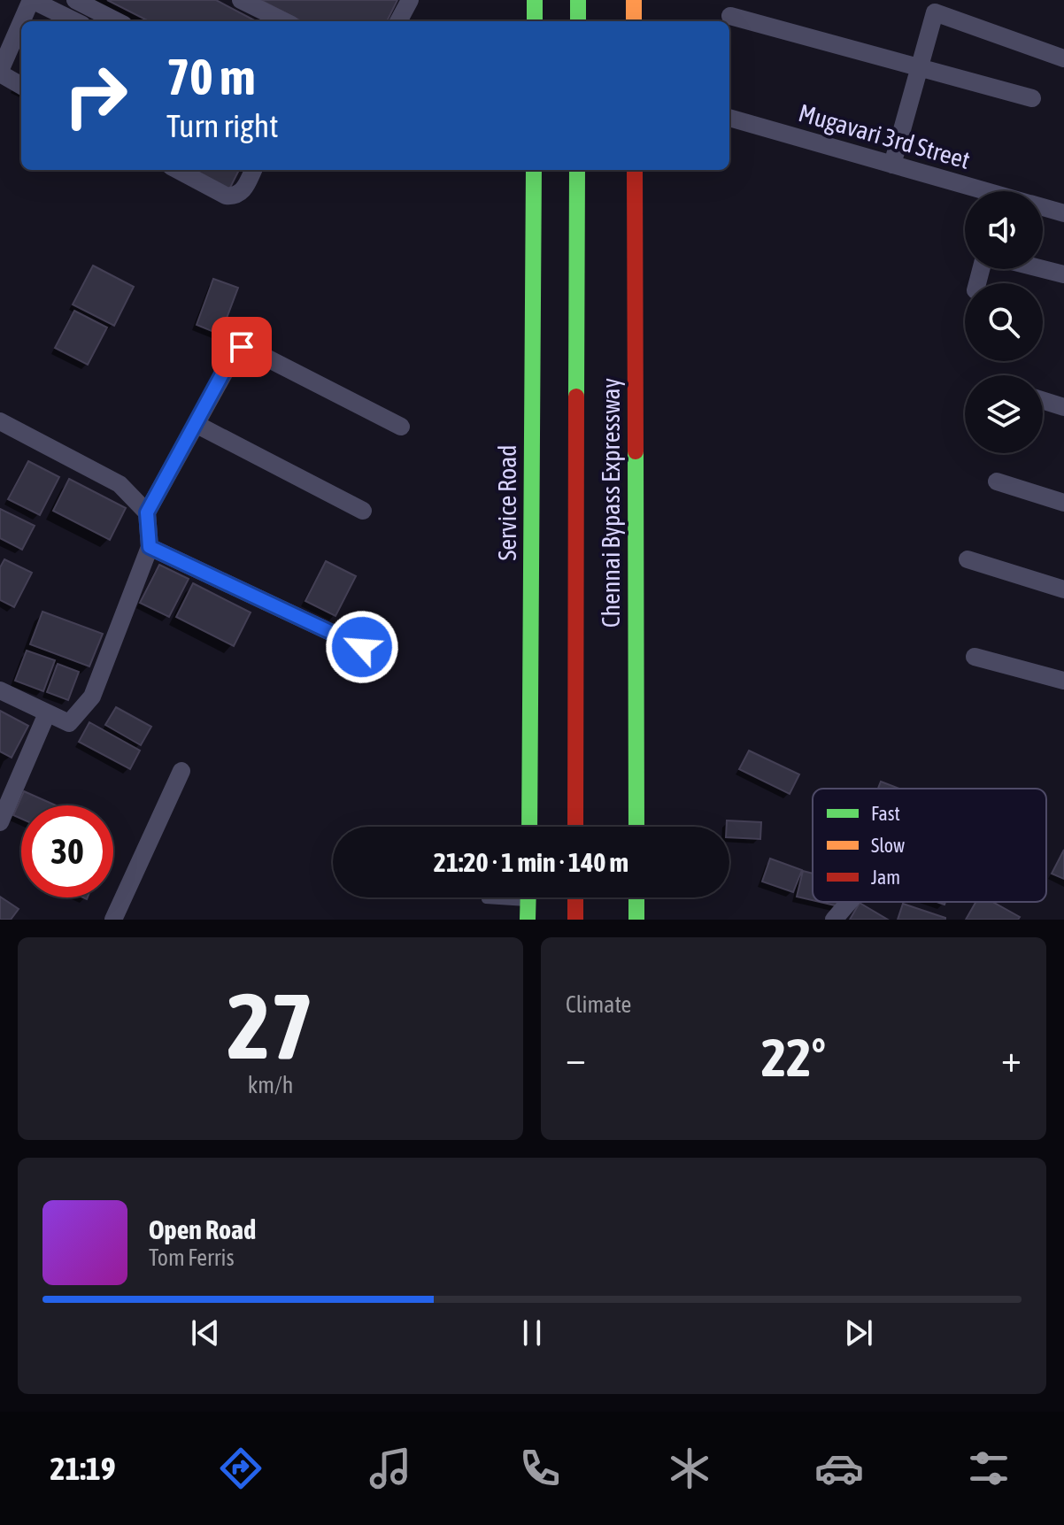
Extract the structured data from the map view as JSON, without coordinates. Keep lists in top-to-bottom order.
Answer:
{
  "streets": {
    "main road": ["Service Road", "Chennai Bypass Expressway"],
    "street": ["Mugavari 3rd Street"]
  },
  "legend": ["Fast", "Slow", "Jam"],
  "page": {
    "turn": ["70 m", "Turn right"],
    "limit": "30",
    "trip": "21:20 · 1 min · 140 m",
    "tile": [
      ["27", "km/h"],
      "Climate"
    ],
    "heat": ["−", "22°", "+"],
    "song": ["Open Road", "Tom Ferris"],
    "tabs": "21:19"
  }
}
